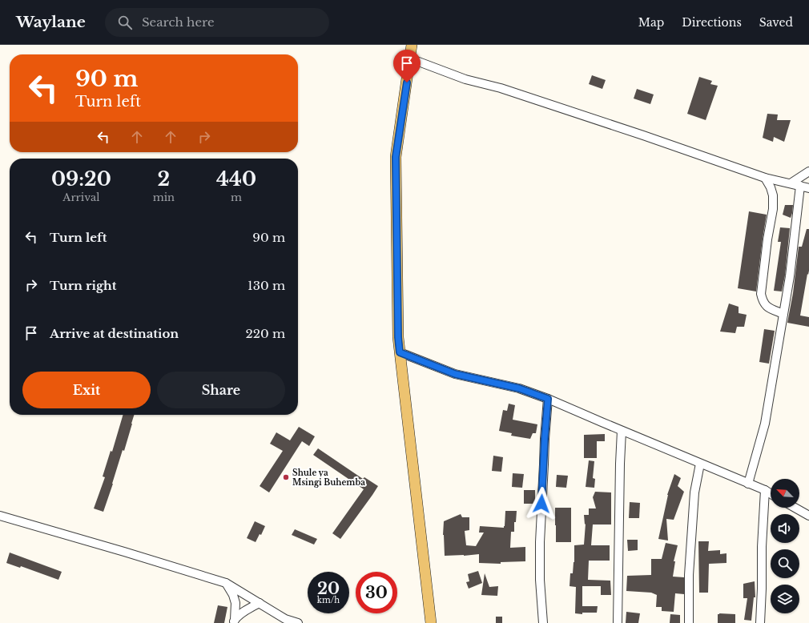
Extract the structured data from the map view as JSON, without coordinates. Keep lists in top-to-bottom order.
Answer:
{
  "places": ["Shule ya Msingi Buhemba"],
  "north": "top left",
  "page": {
    "header": "Waylane",
    "search": "Search here",
    "nav": ["Map", "Directions", "Saved"],
    "turn": ["90 m", "Turn left"],
    "eta": [
      "09:20",
      "Arrival",
      "2",
      "min",
      "440",
      "m"
    ],
    "list": [
      {
        "name": "Turn left",
        "value": "90 m"
      },
      {
        "name": "Turn right",
        "value": "130 m"
      },
      {
        "name": "Arrive at destination",
        "value": "220 m"
      }
    ],
    "buttons": ["Exit", "Share"],
    "speed": "20 km/h",
    "limit": "30"
  }
}
